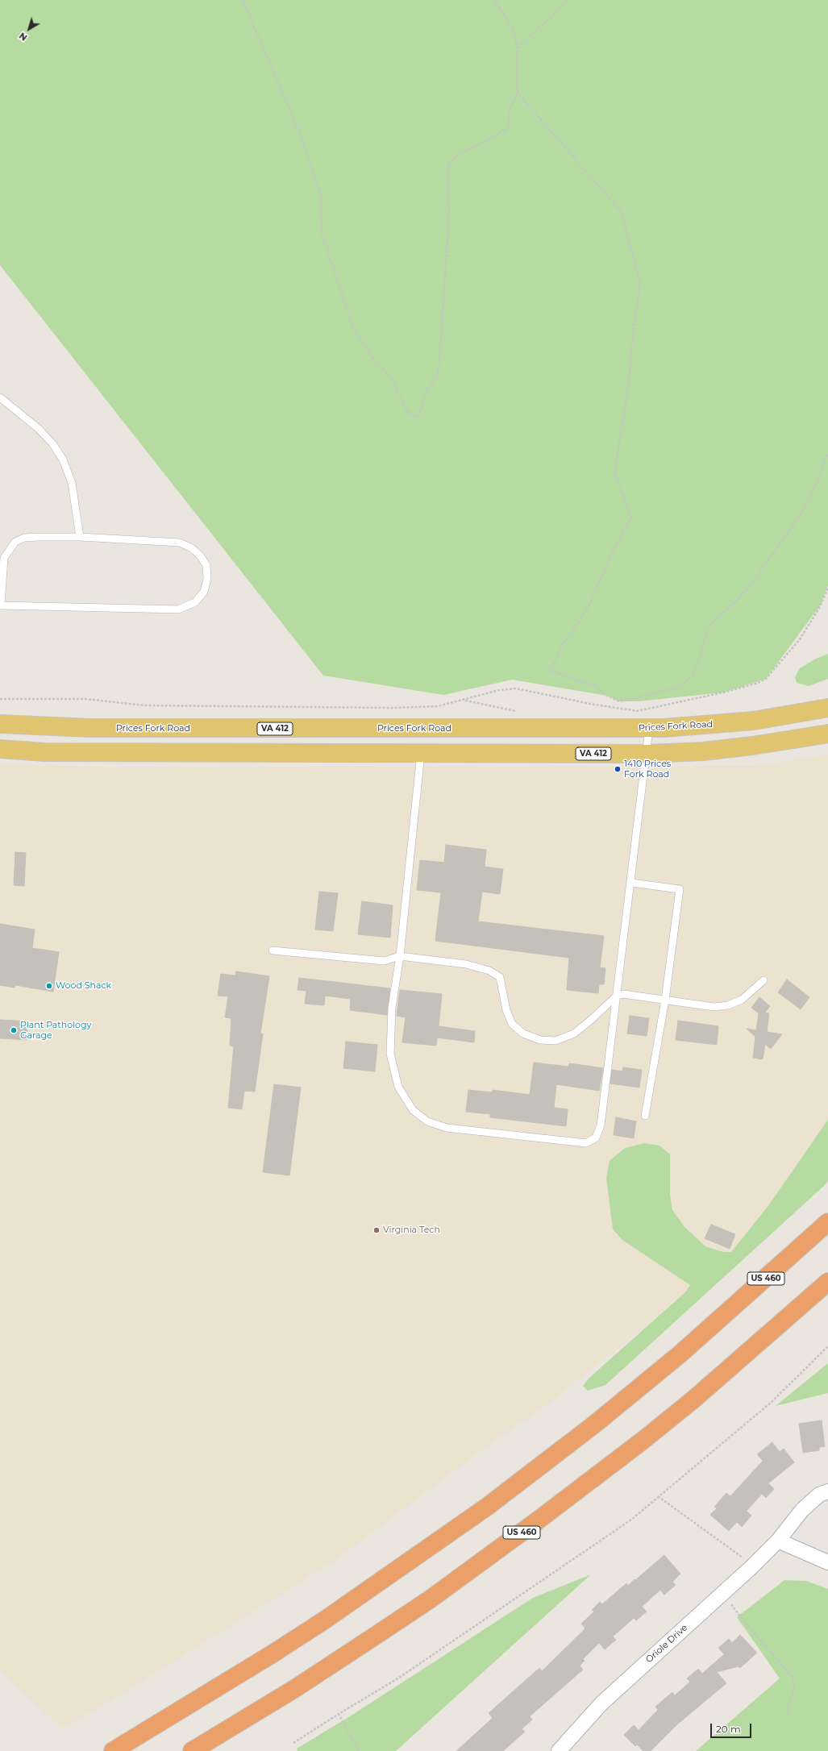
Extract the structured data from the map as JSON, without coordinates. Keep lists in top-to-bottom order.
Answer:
{
  "streets": {
    "highway": ["US 460"],
    "main road": ["Prices Fork Road", "VA 412"],
    "street": ["Oriole Drive"]
  },
  "places": [
    "1410 Prices Fork Road",
    "Wood Shack",
    "Plant Pathology Garage",
    "Virginia Tech"
  ],
  "scale_bar": "20 m",
  "north": "bottom left"
}
